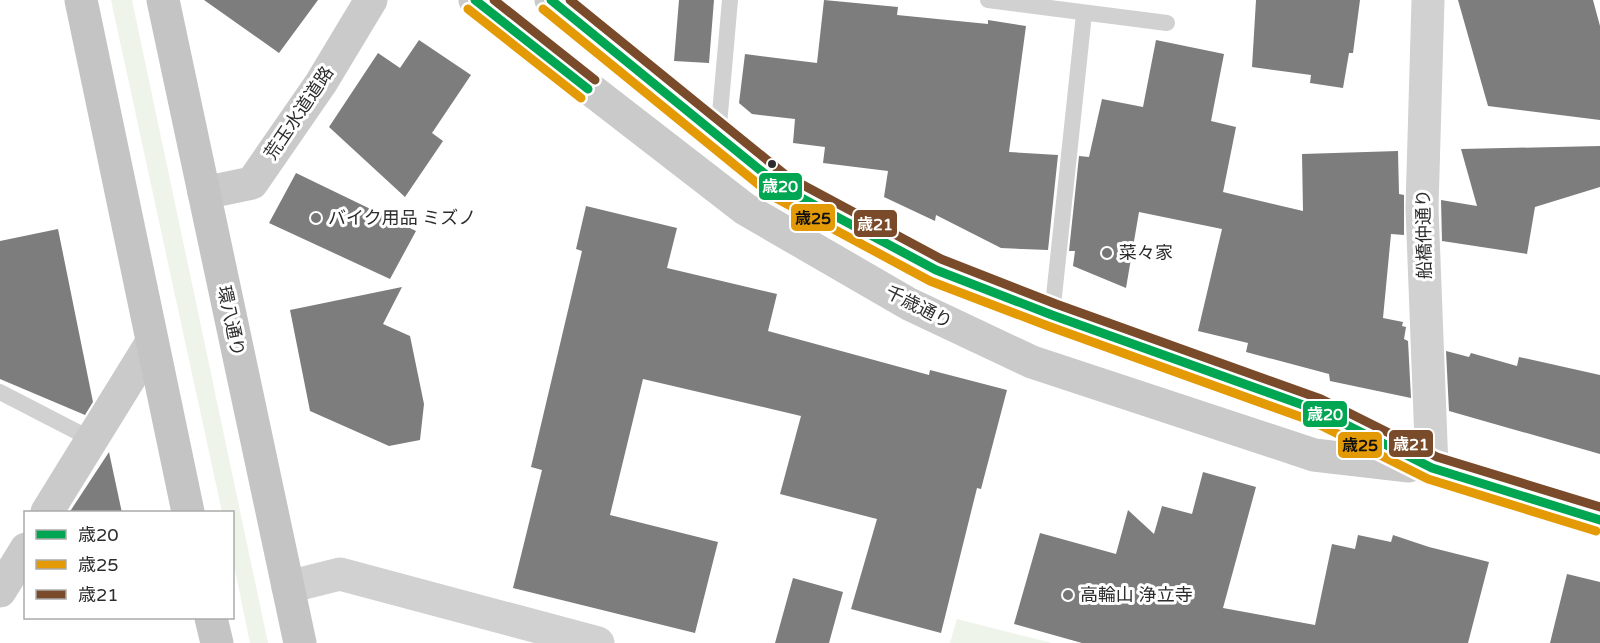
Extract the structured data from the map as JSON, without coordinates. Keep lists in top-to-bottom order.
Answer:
{
  "streets": {
    "main road": ["環八通り"],
    "street": ["荒玉水道道路", "船橋仲通り", "千歳通り"]
  },
  "crossings": [
    ["荒玉水道道路", "環八通り"],
    ["船橋仲通り", "千歳通り"]
  ],
  "places": ["バイク用品 ミズノ", "菜々家", "高輪山 浄立寺"],
  "lines": ["transit line 歳20", "transit line 歳21", "transit line 歳25"],
  "legend": ["歳20", "歳25", "歳21"]
}
